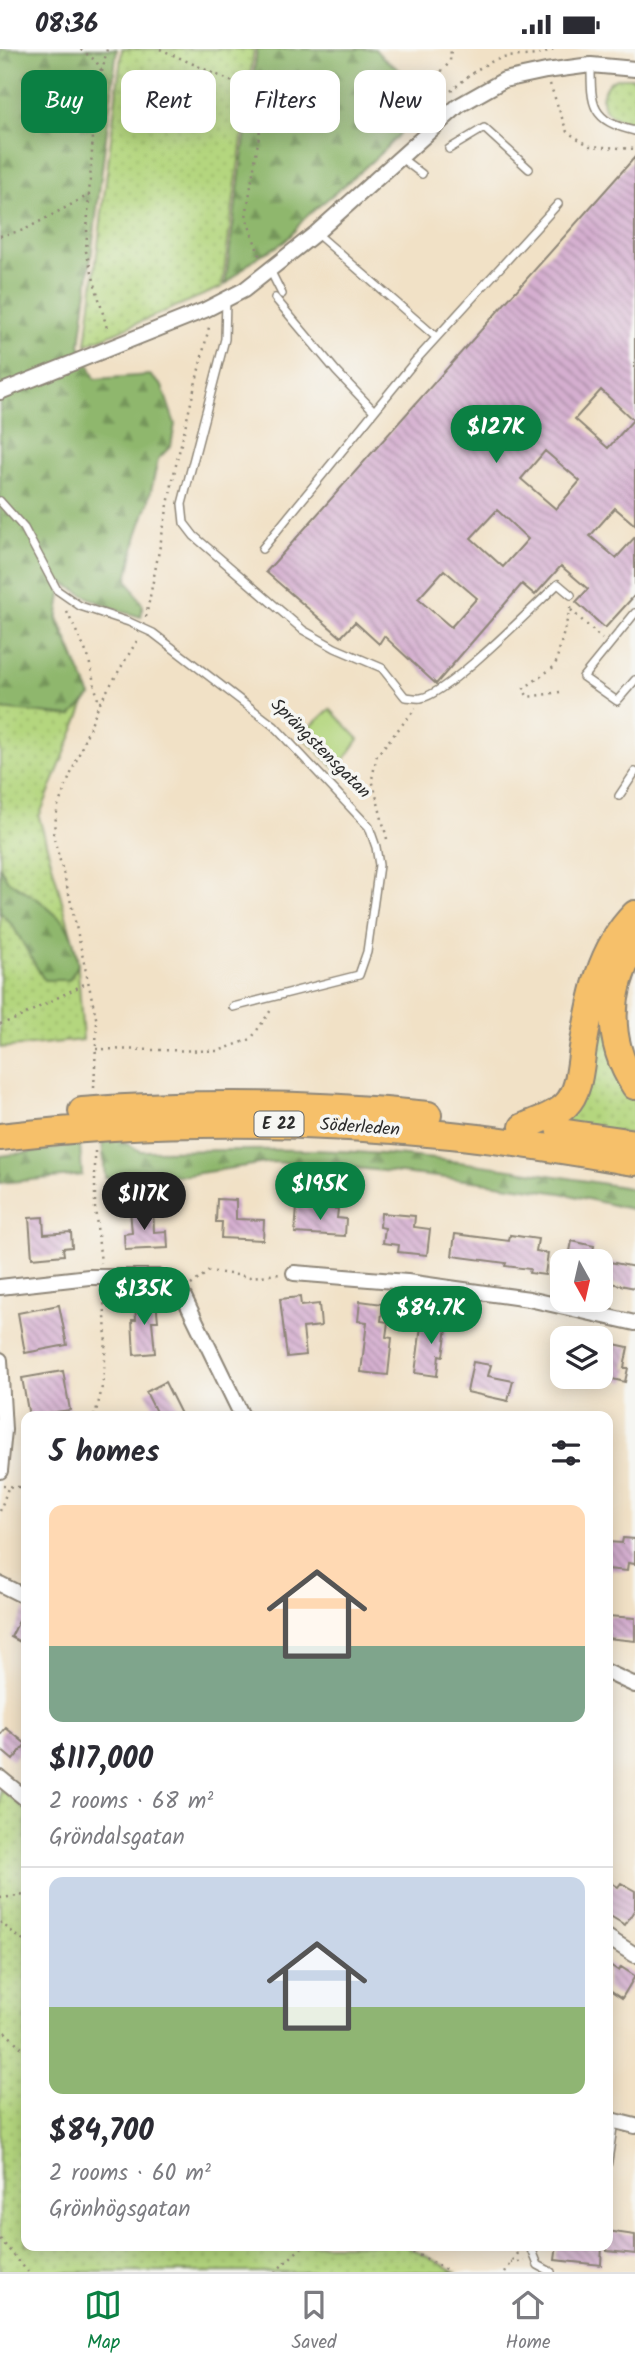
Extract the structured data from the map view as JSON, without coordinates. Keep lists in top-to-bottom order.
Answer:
{
  "streets": {
    "highway": ["E 22", "Söderleden"],
    "lane": ["Sprängstensgatan"]
  },
  "north": "bottom",
  "page": {
    "status": "08:36",
    "chip": [
      "Buy",
      "Rent",
      "Filters",
      "New"
    ],
    "price": [
      "$127K",
      "$195K",
      "$117K",
      "$135K",
      "$84.7K"
    ],
    "heading": "5 homes",
    "list": [
      {
        "name": "$117,000",
        "note": "2 rooms · 68 m² · Gröndalsgatan"
      },
      {
        "name": "$84,700",
        "note": "2 rooms · 60 m² · Grönhögsgatan"
      }
    ],
    "tabs": ["Map", "Saved", "Home"]
  }
}
